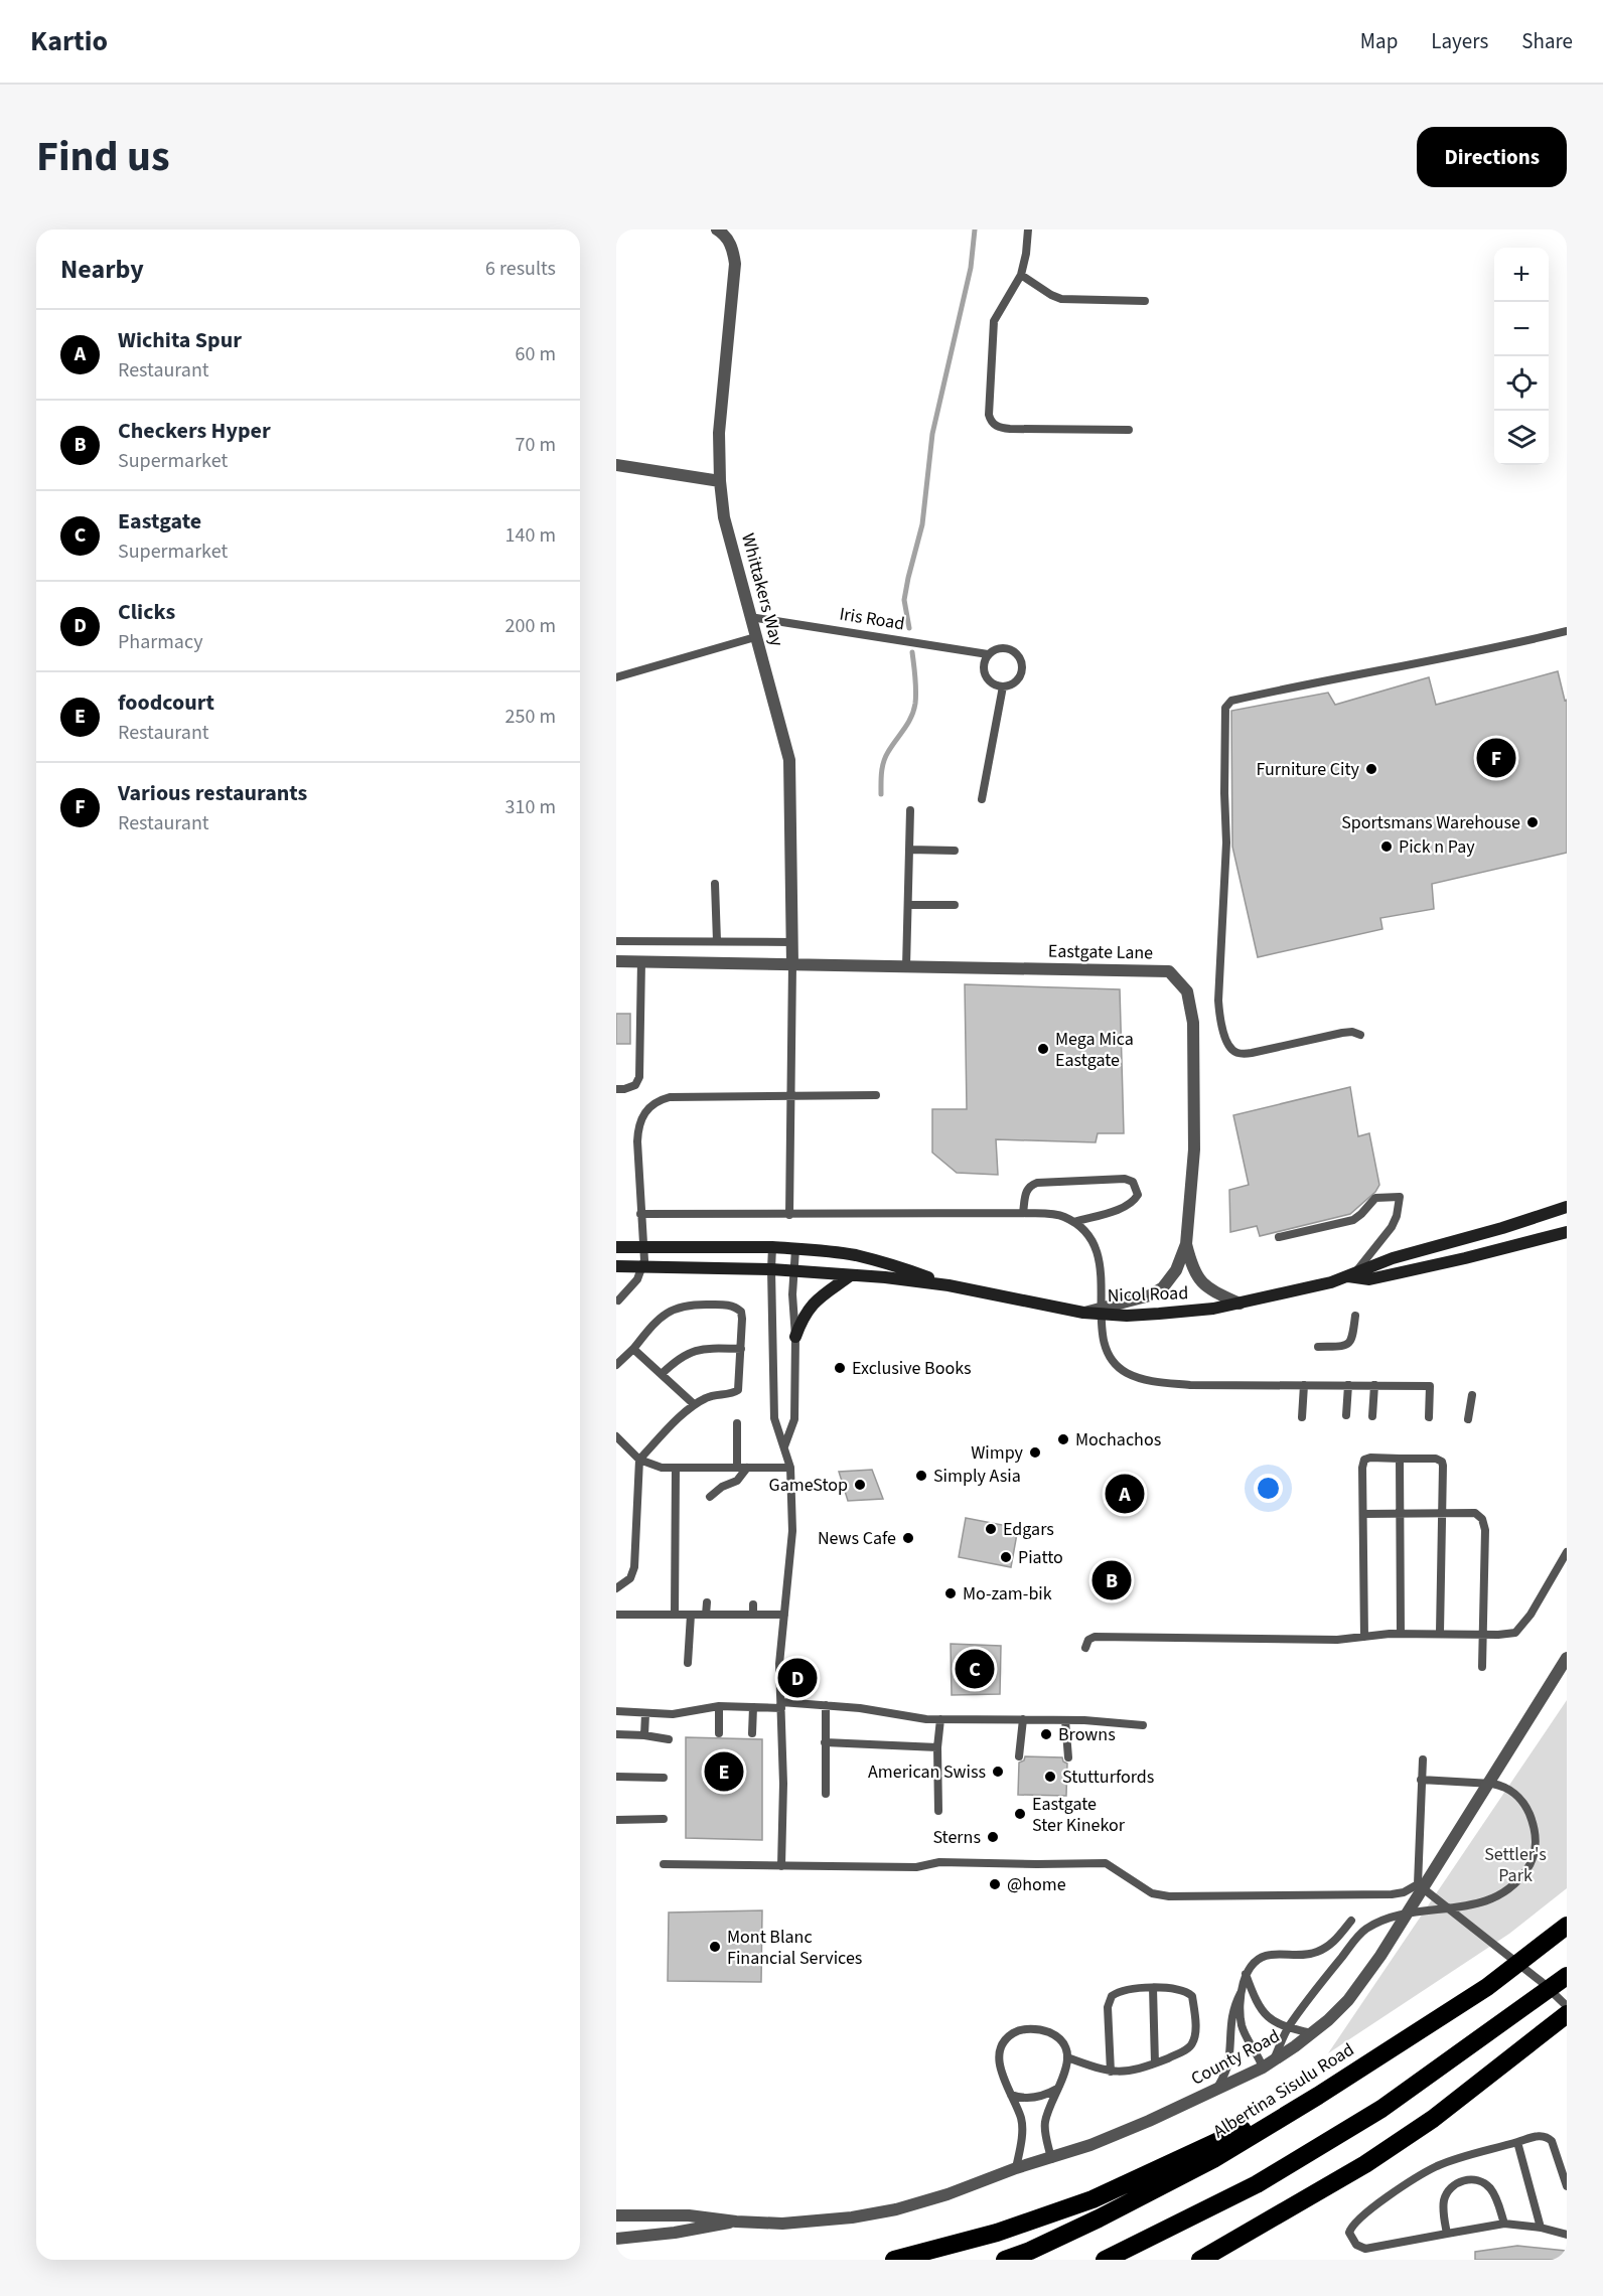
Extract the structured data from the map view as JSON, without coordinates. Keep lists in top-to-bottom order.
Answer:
{
  "streets": {
    "highway": ["Albertina Sisulu Road"],
    "main road": ["Nicol Road"],
    "street": ["Whittakers Way", "Eastgate Lane", "County Road"],
    "lane": ["Iris Road"]
  },
  "crossings": [
    ["Whittakers Way", "Iris Road"],
    ["Whittakers Way", "Eastgate Lane"],
    ["Eastgate Lane", "Nicol Road"]
  ],
  "parks": ["Settler's Park"],
  "places": [
    "Furniture City",
    "Sportsmans Warehouse",
    "Pick n Pay",
    "Mega Mica Eastgate",
    "Exclusive Books",
    "Mochachos",
    "Wimpy",
    "Simply Asia",
    "GameStop",
    "Edgars",
    "News Cafe",
    "Piatto",
    "Mo-zam-bik",
    "Browns",
    "American Swiss",
    "Stutturfords",
    "Eastgate Ster Kinekor",
    "Sterns",
    "@home",
    "Mont Blanc Financial Services"
  ],
  "page": {
    "header": "Kartio",
    "nav": ["Map", "Layers", "Share"],
    "title": "Find us",
    "buttons": "Directions",
    "heading": ["Nearby", "6 results"],
    "map_buttons": ["+", "−"],
    "list": [
      {
        "mark": "A",
        "name": "Wichita Spur",
        "note": "Restaurant",
        "value": "60 m"
      },
      {
        "mark": "B",
        "name": "Checkers Hyper",
        "note": "Supermarket",
        "value": "70 m"
      },
      {
        "mark": "C",
        "name": "Eastgate",
        "note": "Supermarket",
        "value": "140 m"
      },
      {
        "mark": "D",
        "name": "Clicks",
        "note": "Pharmacy",
        "value": "200 m"
      },
      {
        "mark": "E",
        "name": "foodcourt",
        "note": "Restaurant",
        "value": "250 m"
      },
      {
        "mark": "F",
        "name": "Various restaurants",
        "note": "Restaurant",
        "value": "310 m"
      }
    ],
    "pins": [
      "F",
      "A",
      "B",
      "C",
      "D",
      "E"
    ]
  }
}
